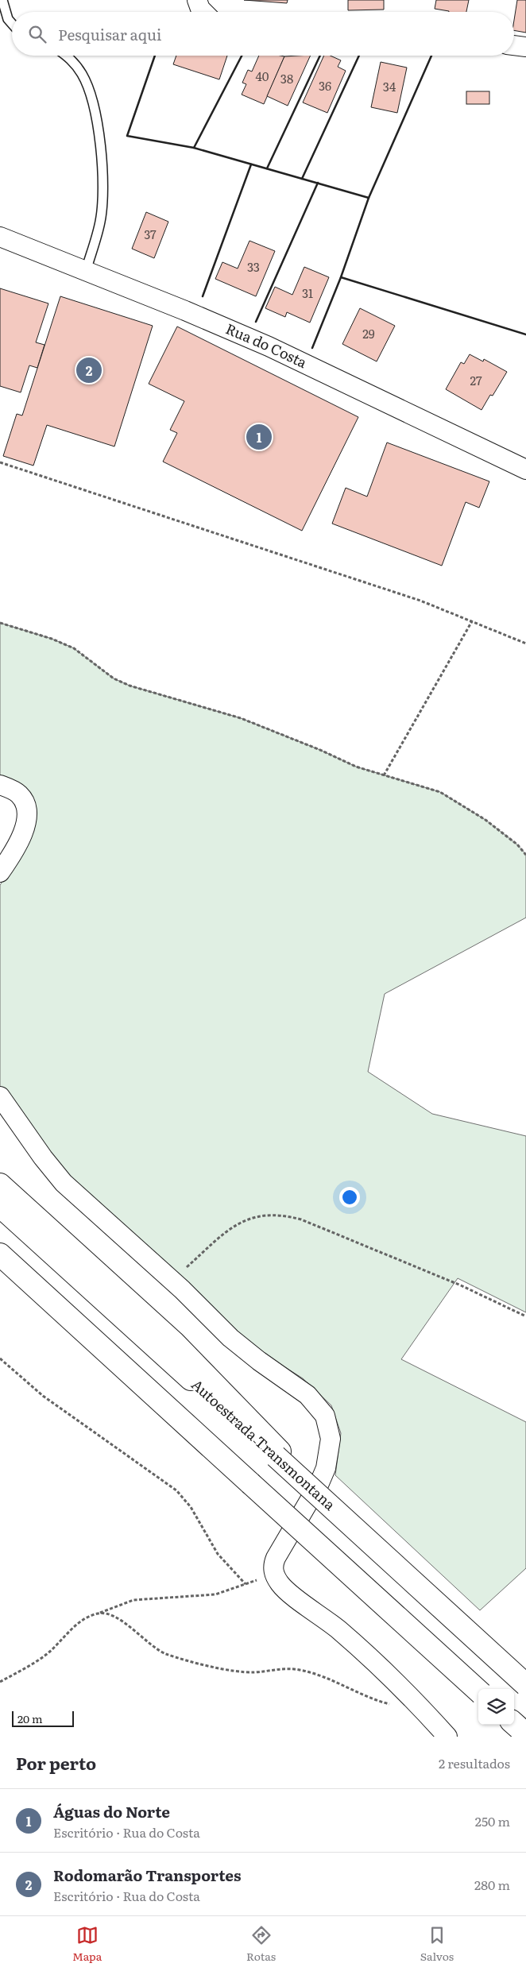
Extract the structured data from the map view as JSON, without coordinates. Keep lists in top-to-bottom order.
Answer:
{
  "streets": {
    "highway": ["Autoestrada Transmontana"],
    "street": ["Rua do Costa"]
  },
  "house_numbers": [
    "40",
    "38",
    "36",
    "34",
    "37",
    "33",
    "31",
    "29",
    "27"
  ],
  "scale_bar": "20 m",
  "page": {
    "search": "Pesquisar aqui",
    "pins": ["2", "1"],
    "scale": "20 m",
    "heading": ["Por perto", "2 resultados"],
    "list": [
      {
        "mark": "1",
        "name": "Águas do Norte",
        "note": "Escritório · Rua do Costa",
        "value": "250 m"
      },
      {
        "mark": "2",
        "name": "Rodomarão Transportes",
        "note": "Escritório · Rua do Costa",
        "value": "280 m"
      }
    ],
    "nav": ["Mapa", "Rotas", "Salvos"]
  }
}
